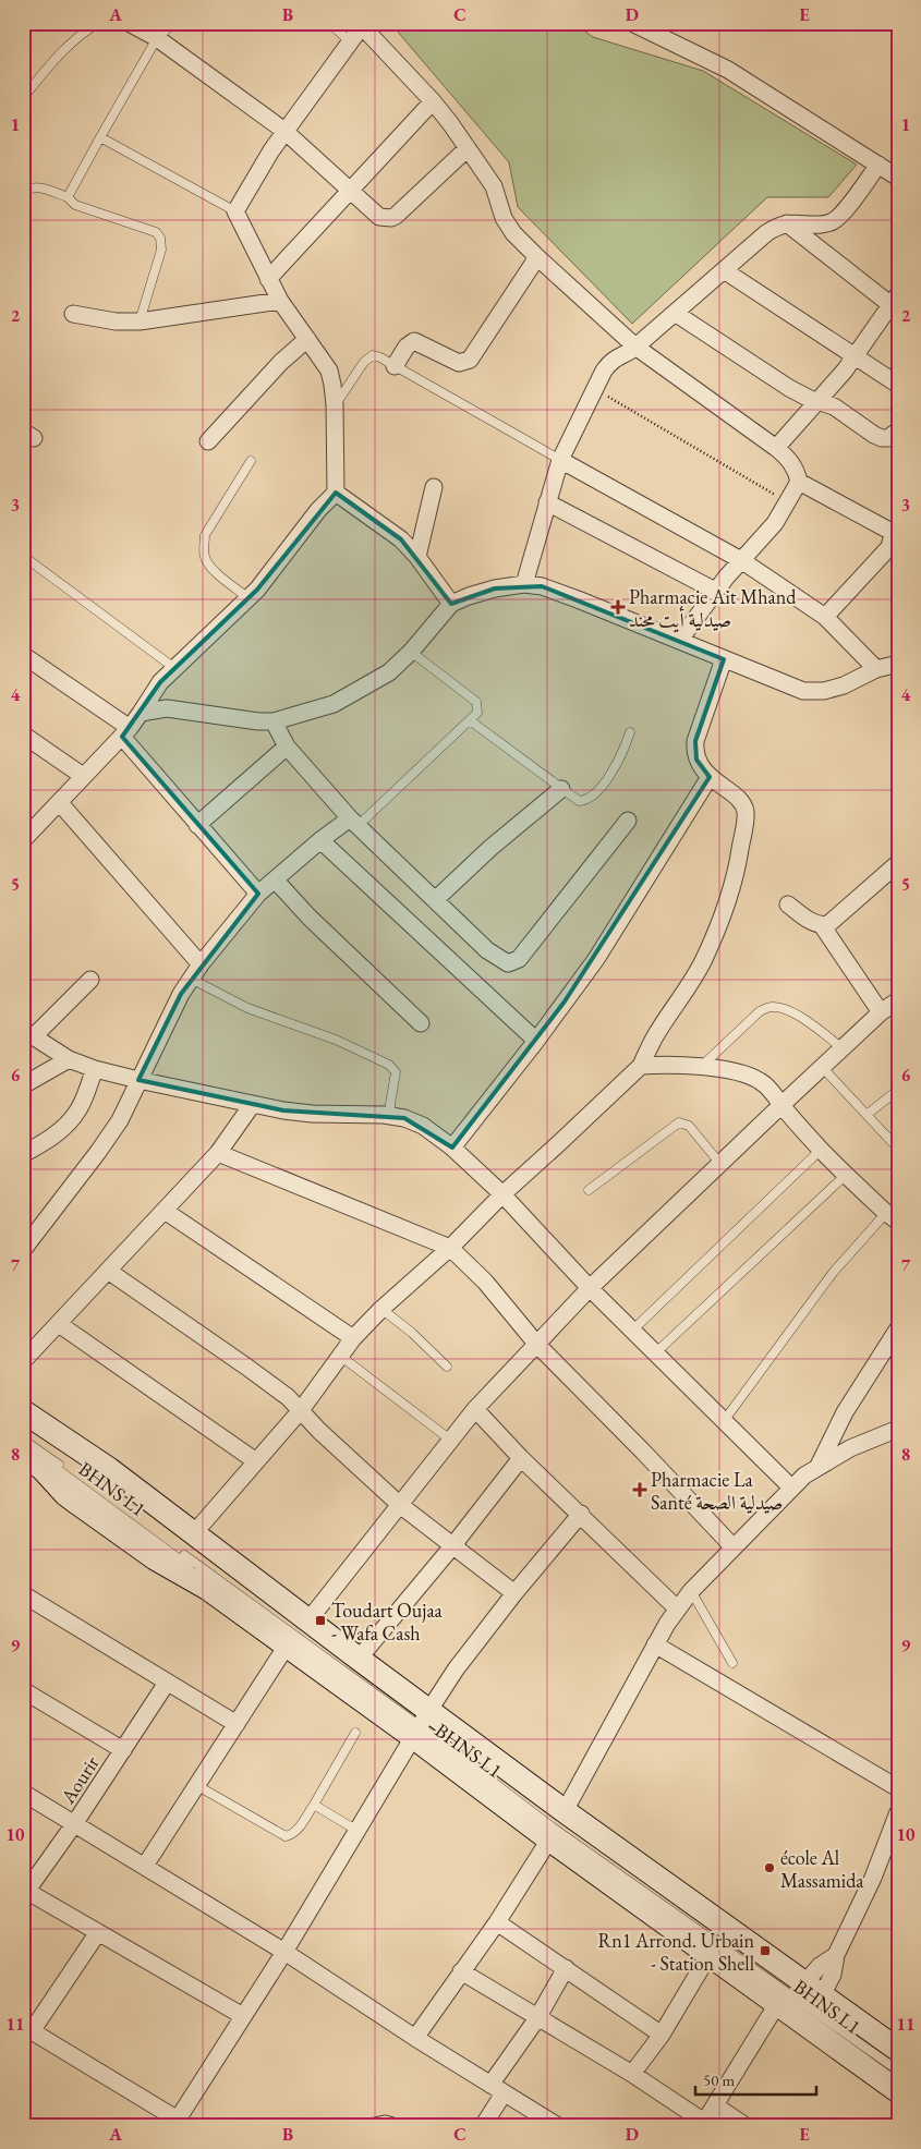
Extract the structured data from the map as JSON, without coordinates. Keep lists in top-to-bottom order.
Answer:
{
  "streets": {
    "street": ["Aourir"],
    "lane": ["BHNS L1"]
  },
  "places": {
    "health": ["Pharmacie Ait Mhand صيدلية أيت محند", "Pharmacie La Santé صيدلية الصحة"],
    "transit": ["Toudart Oujaa - Wafa Cash", "Rn1 Arrond. Urbain - Station Shell"],
    "other": ["école Al Massamida"]
  },
  "scale_bar": "50 m",
  "grid": {
    "columns": [
      "A",
      "B",
      "C",
      "D",
      "E"
    ],
    "rows": [
      "1",
      "2",
      "3",
      "4",
      "5",
      "6",
      "7",
      "8",
      "9",
      "10",
      "11"
    ]
  }
}
